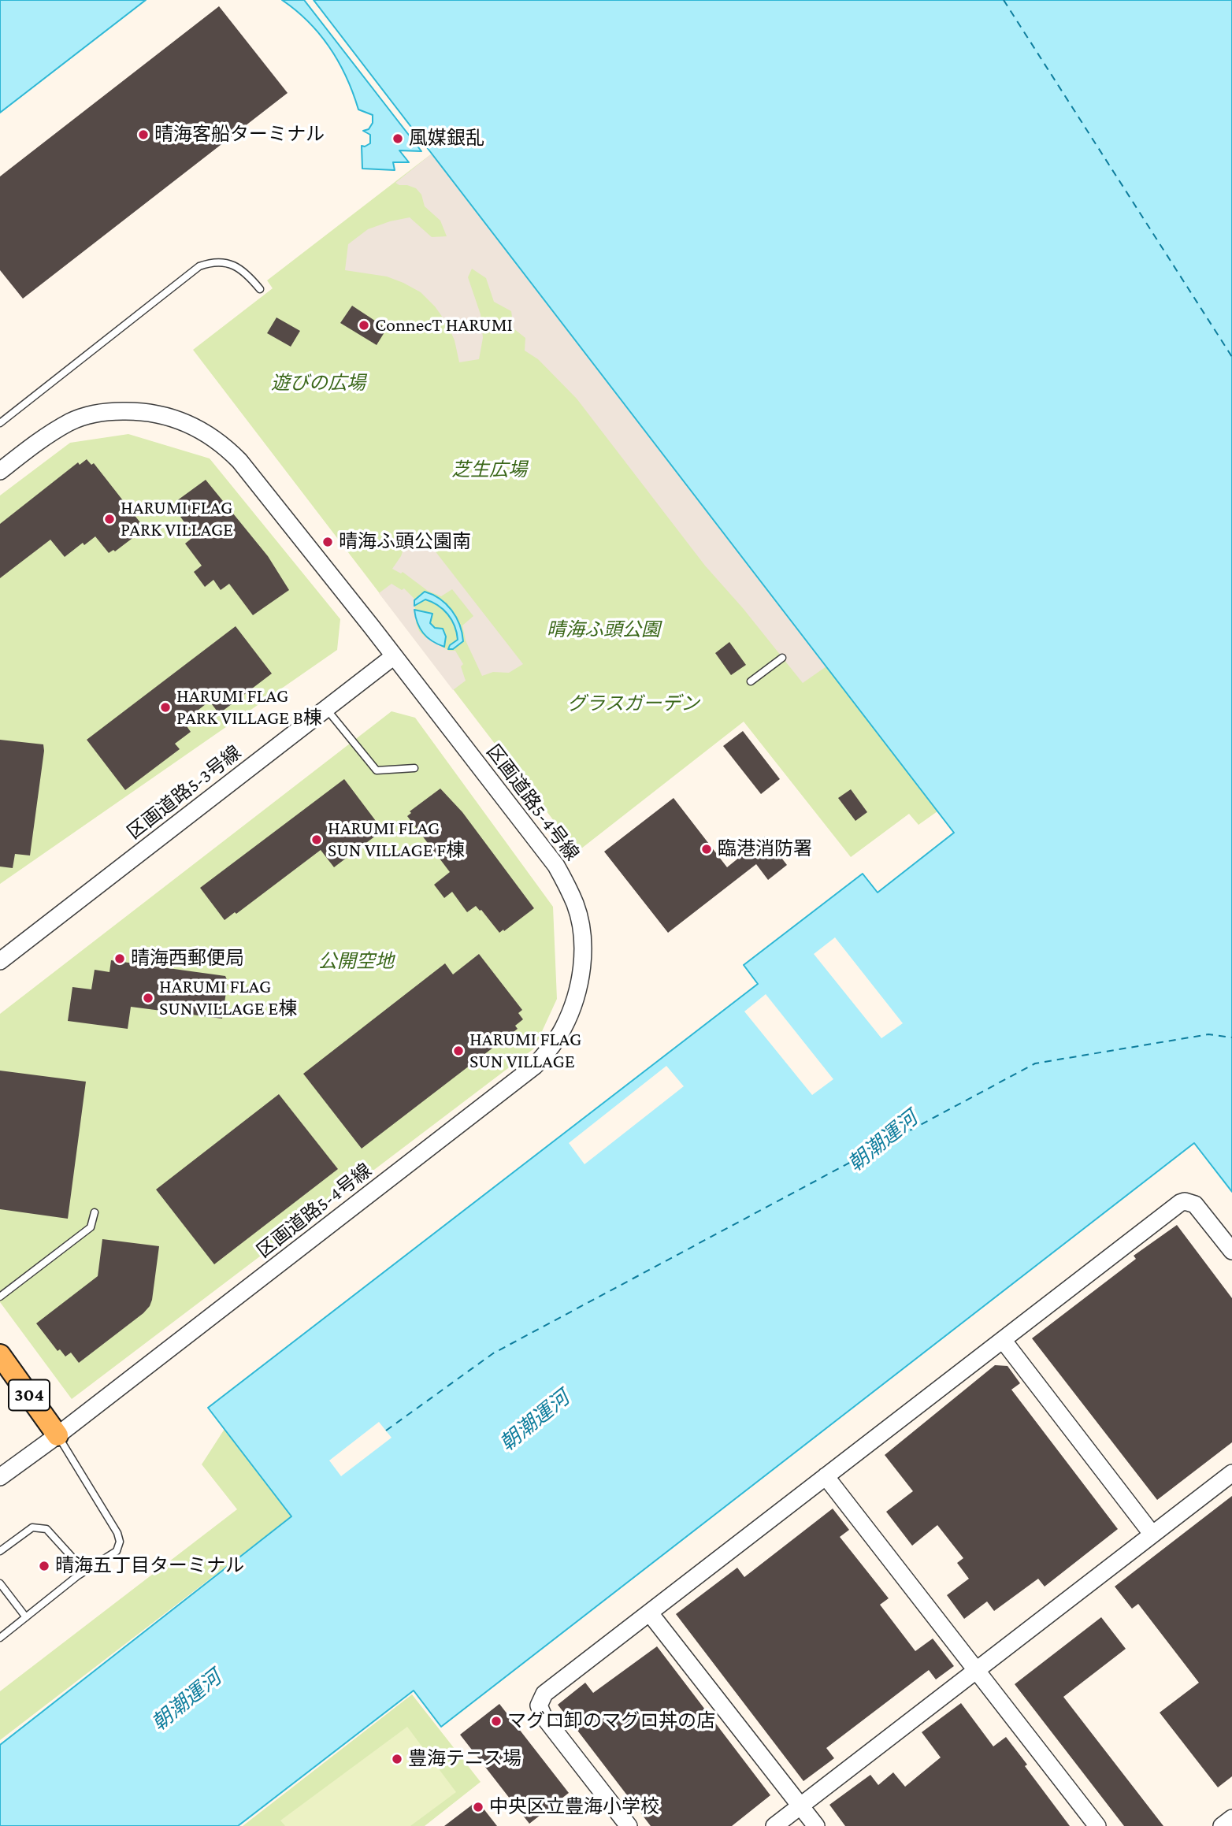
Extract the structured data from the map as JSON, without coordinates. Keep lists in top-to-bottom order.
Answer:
{
  "streets": {
    "main road": ["304"],
    "street": ["区画道路5-3号線", "区画道路5-4号線"]
  },
  "crossings": [
    ["区画道路5-3号線", "区画道路5-4号線"],
    ["区画道路5-4号線", "304"]
  ],
  "water": ["朝潮運河"],
  "parks": [
    "遊びの広場",
    "芝生広場",
    "晴海ふ頭公園",
    "グラスガーデン",
    "公開空地"
  ],
  "places": [
    "晴海客船ターミナル",
    "風媒銀乱",
    "ConnecT HARUMI",
    "HARUMI FLAG PARK VILLAGE",
    "晴海ふ頭公園南",
    "HARUMI FLAG PARK VILLAGE B棟",
    "HARUMI FLAG SUN VILLAGE F棟",
    "臨港消防署",
    "晴海西郵便局",
    "HARUMI FLAG SUN VILLAGE E棟",
    "HARUMI FLAG SUN VILLAGE",
    "晴海五丁目ターミナル",
    "マグロ卸のマグロ丼の店",
    "豊海テニス場",
    "中央区立豊海小学校"
  ]
}
